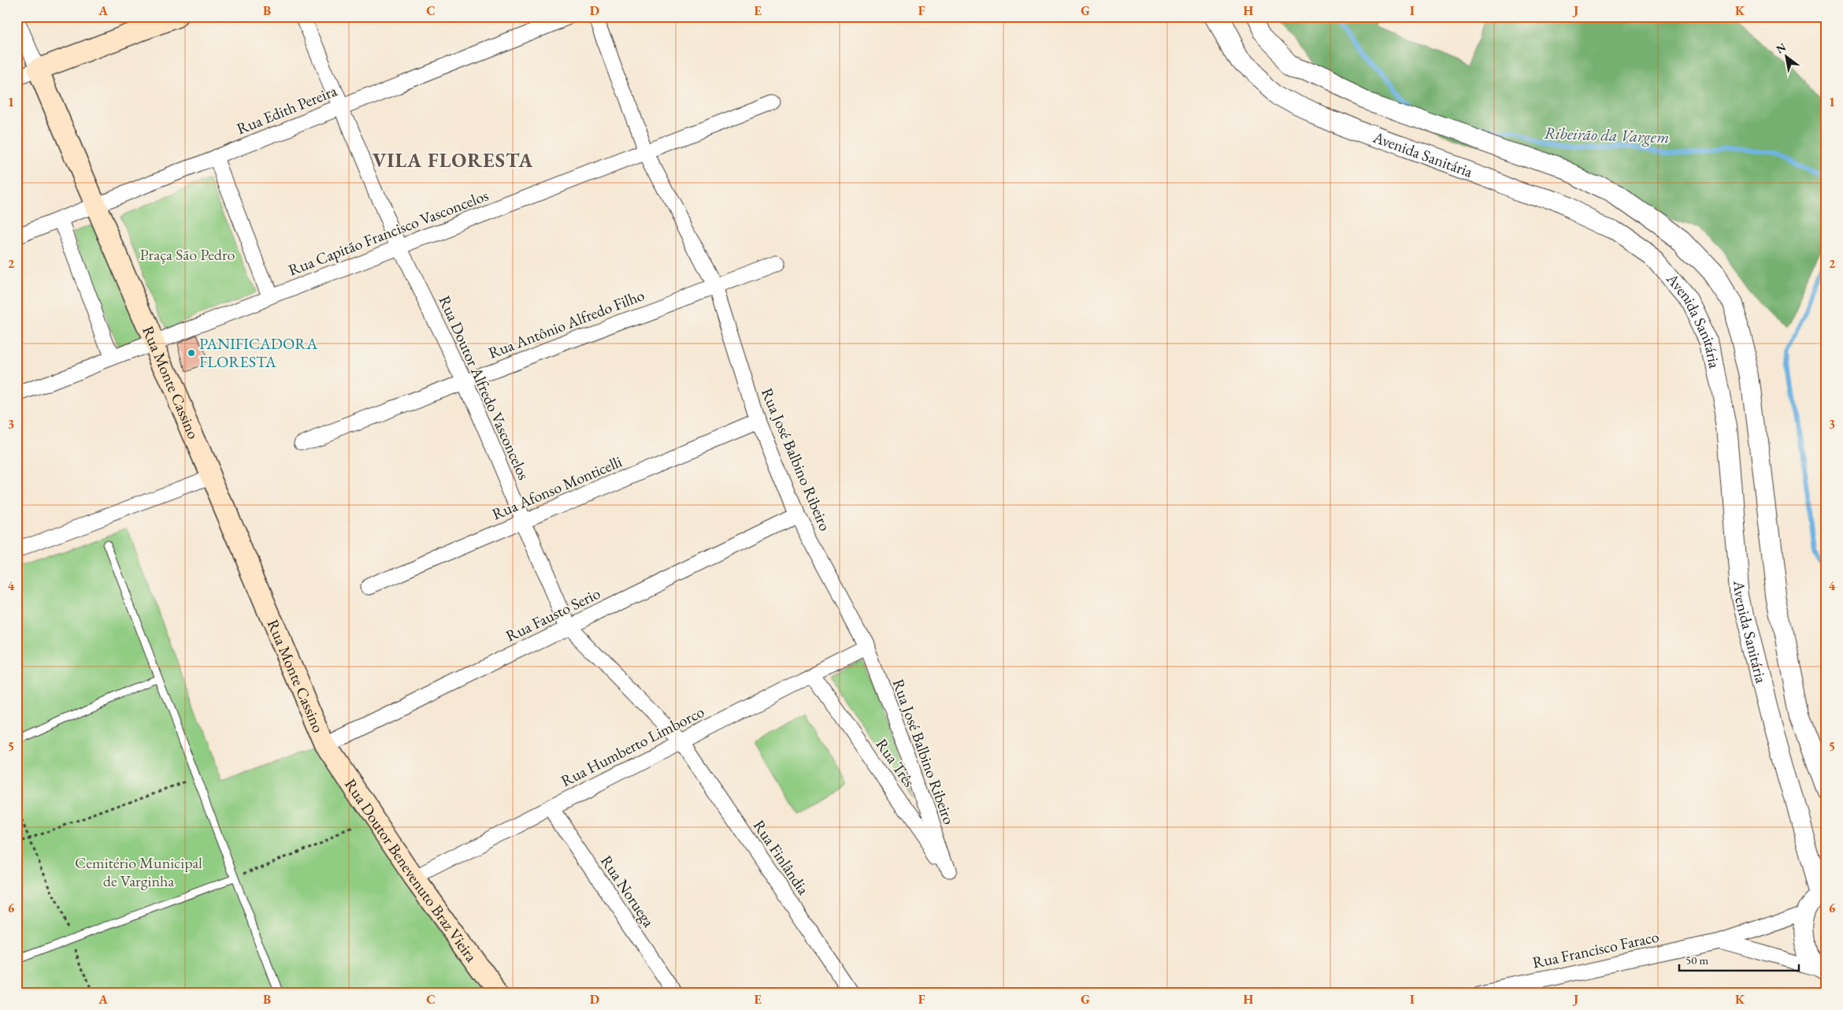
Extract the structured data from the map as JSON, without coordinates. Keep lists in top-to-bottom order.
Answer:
{
  "streets": {
    "main road": ["Rua Monte Cassino", "Rua Doutor Benevenuto Braz Vieira"],
    "street": [
      "Rua Edith Pereira",
      "Avenida Sanitária",
      "Rua Capitão Francisco Vasconcelos",
      "Rua Antônio Alfredo Filho",
      "Rua Doutor Alfredo Vasconcelos",
      "Rua José Balbino Ribeiro",
      "Rua Afonso Monticelli",
      "Rua Fausto Serio",
      "Rua Humberto Limborco",
      "Rua Três",
      "Rua Finlândia",
      "Rua Noruega",
      "Rua Francisco Faraco"
    ]
  },
  "crossings": [
    ["Rua Edith Pereira", "Rua Monte Cassino"],
    ["Rua Edith Pereira", "Rua Doutor Alfredo Vasconcelos"],
    ["Rua Capitão Francisco Vasconcelos", "Rua Monte Cassino"],
    ["Rua Capitão Francisco Vasconcelos", "Rua Doutor Alfredo Vasconcelos"],
    ["Rua Capitão Francisco Vasconcelos", "Rua José Balbino Ribeiro"],
    ["Rua Antônio Alfredo Filho", "Rua Doutor Alfredo Vasconcelos"],
    ["Rua Antônio Alfredo Filho", "Rua José Balbino Ribeiro"],
    ["Rua Monte Cassino", "Rua Fausto Serio"],
    ["Rua Monte Cassino", "Rua Doutor Benevenuto Braz Vieira"],
    ["Rua Doutor Alfredo Vasconcelos", "Rua Afonso Monticelli"],
    ["Rua Doutor Alfredo Vasconcelos", "Rua Fausto Serio"],
    ["Rua Doutor Alfredo Vasconcelos", "Rua Humberto Limborco"],
    ["Rua Doutor Alfredo Vasconcelos", "Rua Finlândia"],
    ["Rua José Balbino Ribeiro", "Rua Afonso Monticelli"],
    ["Rua José Balbino Ribeiro", "Rua Fausto Serio"],
    ["Rua José Balbino Ribeiro", "Rua Humberto Limborco"],
    ["Rua José Balbino Ribeiro", "Rua Três"],
    ["Rua Fausto Serio", "Rua Doutor Benevenuto Braz Vieira"],
    ["Rua Humberto Limborco", "Rua Três"],
    ["Rua Humberto Limborco", "Rua Finlândia"],
    ["Rua Humberto Limborco", "Rua Doutor Benevenuto Braz Vieira"],
    ["Rua Humberto Limborco", "Rua Noruega"]
  ],
  "districts": ["VILA FLORESTA"],
  "water": ["Ribeirão da Vargem"],
  "parks": ["Praça São Pedro", "Cemitério Municipal de Varginha"],
  "places": ["PANIFICADORA FLORESTA"],
  "scale_bar": "50 m",
  "north": "top left",
  "grid": {
    "columns": [
      "A",
      "B",
      "C",
      "D",
      "E",
      "F",
      "G",
      "H",
      "I",
      "J",
      "K"
    ],
    "rows": [
      "1",
      "2",
      "3",
      "4",
      "5",
      "6"
    ]
  }
}
